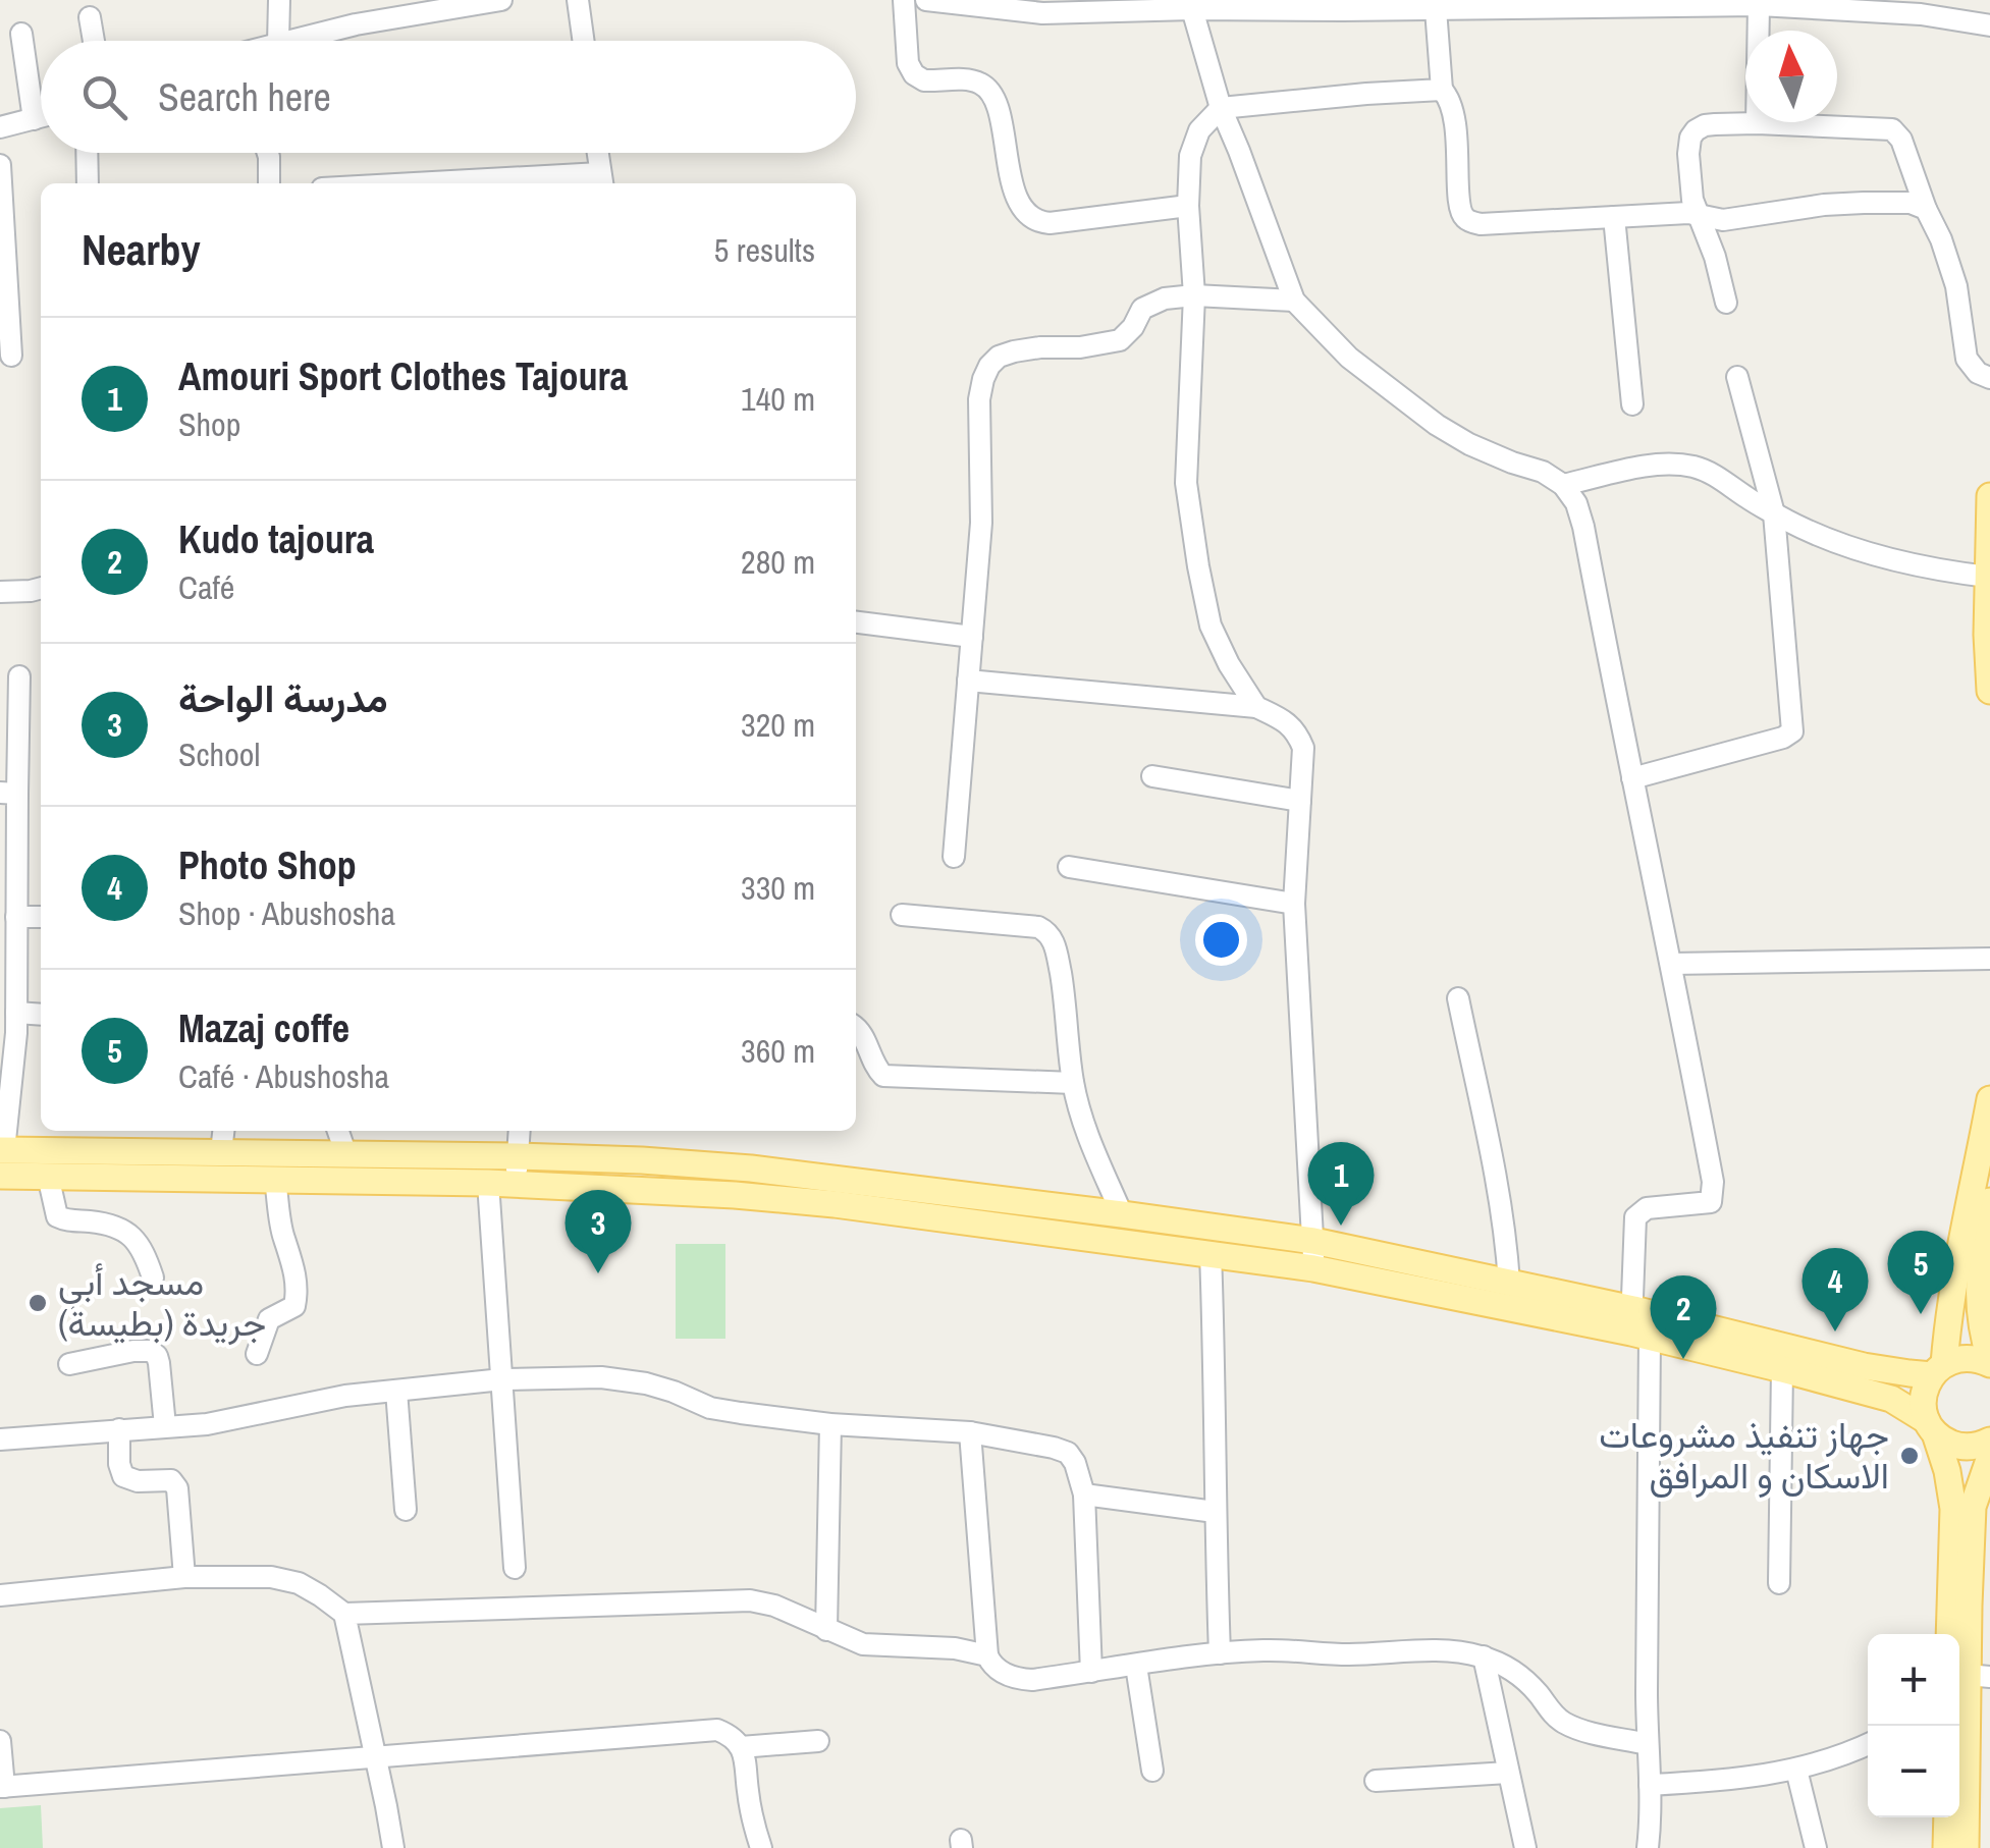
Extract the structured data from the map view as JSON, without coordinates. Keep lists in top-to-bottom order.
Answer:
{
  "places": ["مسجد أبي جريدة (بطيسة)", "جهاز تنفيذ مشروعات الاسكان و المرافق"],
  "north": "top",
  "page": {
    "search": "Search here",
    "heading": ["Nearby", "5 results"],
    "list": [
      {
        "mark": "1",
        "name": "Amouri Sport Clothes Tajoura",
        "note": "Shop",
        "value": "140 m"
      },
      {
        "mark": "2",
        "name": "Kudo tajoura",
        "note": "Café",
        "value": "280 m"
      },
      {
        "mark": "3",
        "name": "مدرسة الواحة",
        "note": "School",
        "value": "320 m"
      },
      {
        "mark": "4",
        "name": "Photo Shop",
        "note": "Shop · Abushosha",
        "value": "330 m"
      },
      {
        "mark": "5",
        "name": "Mazaj coffe",
        "note": "Café · Abushosha",
        "value": "360 m"
      }
    ],
    "pins": [
      "1",
      "3",
      "5",
      "4",
      "2"
    ],
    "map_buttons": ["+", "−"]
  }
}
